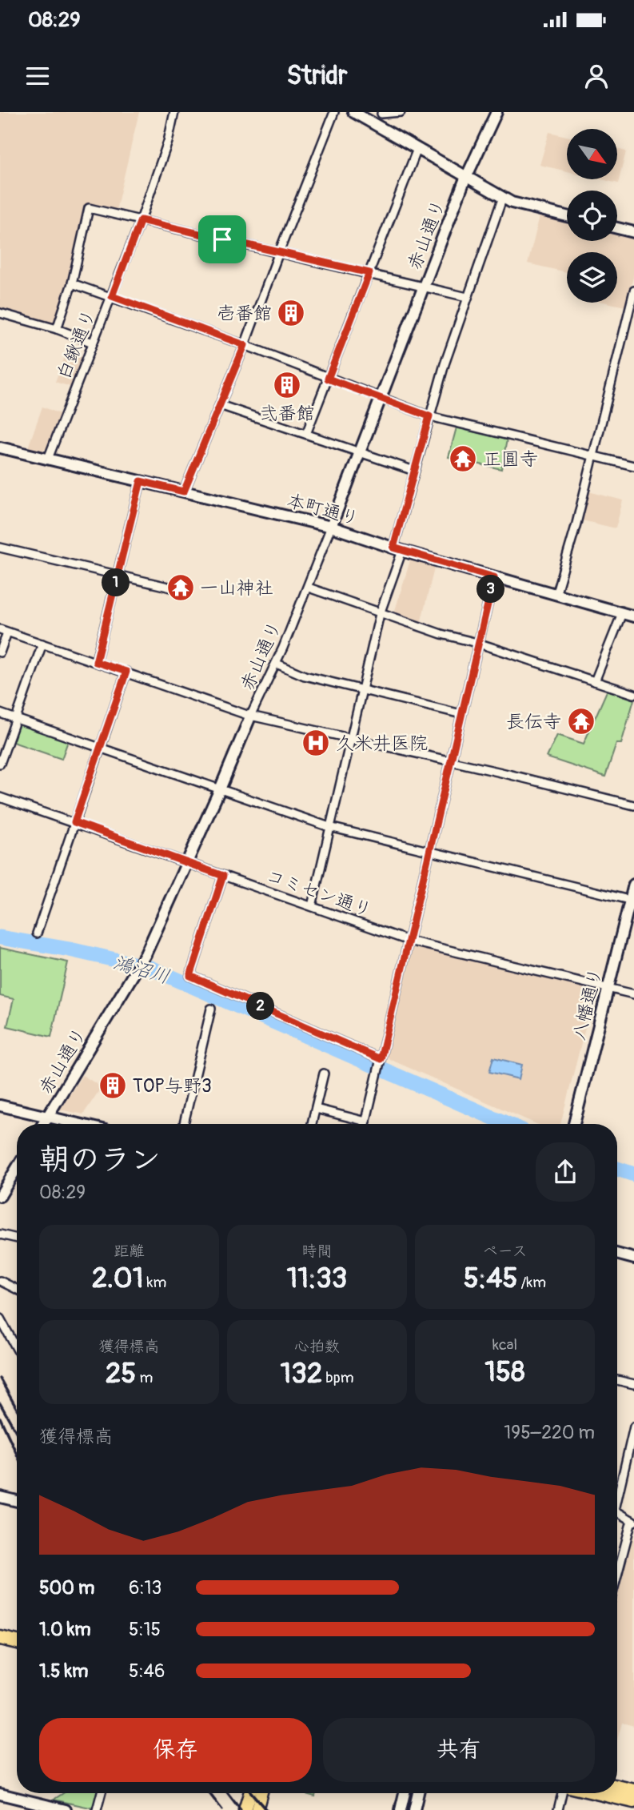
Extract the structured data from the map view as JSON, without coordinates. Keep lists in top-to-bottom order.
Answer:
{
  "streets": {
    "street": [
      "赤山通り",
      "白鍬通り",
      "本町通り",
      "コミセン通り",
      "八幡通り"
    ]
  },
  "crossings": [
    ["赤山通り", "本町通り"],
    ["赤山通り", "コミセン通り"],
    ["白鍬通り", "本町通り"],
    ["コミセン通り", "八幡通り"]
  ],
  "water": ["鴻沼川"],
  "places": {
    "building": ["壱番館", "弐番館", "TOP与野3"],
    "temple": ["正圓寺", "一山神社", "長伝寺"],
    "hospital": ["久米井医院"]
  },
  "north": "bottom right",
  "page": {
    "status": "08:29",
    "header": "Stridr",
    "pins": ["1", "3", "2"],
    "heading": ["朝のラン", "08:29"],
    "stats": [
      ["距離", "2.01 km"],
      ["時間", "11:33"],
      ["ペース", "5:45 /km"],
      ["獲得標高", "25 m"],
      ["心拍数", "132 bpm"],
      ["kcal", "158"]
    ],
    "chart": ["獲得標高", "195–220 m"],
    "list": [
      {
        "name": "500 m",
        "note": "6:13"
      },
      {
        "name": "1.0 km",
        "note": "5:15"
      },
      {
        "name": "1.5 km",
        "note": "5:46"
      }
    ],
    "buttons": ["保存", "共有"]
  }
}
